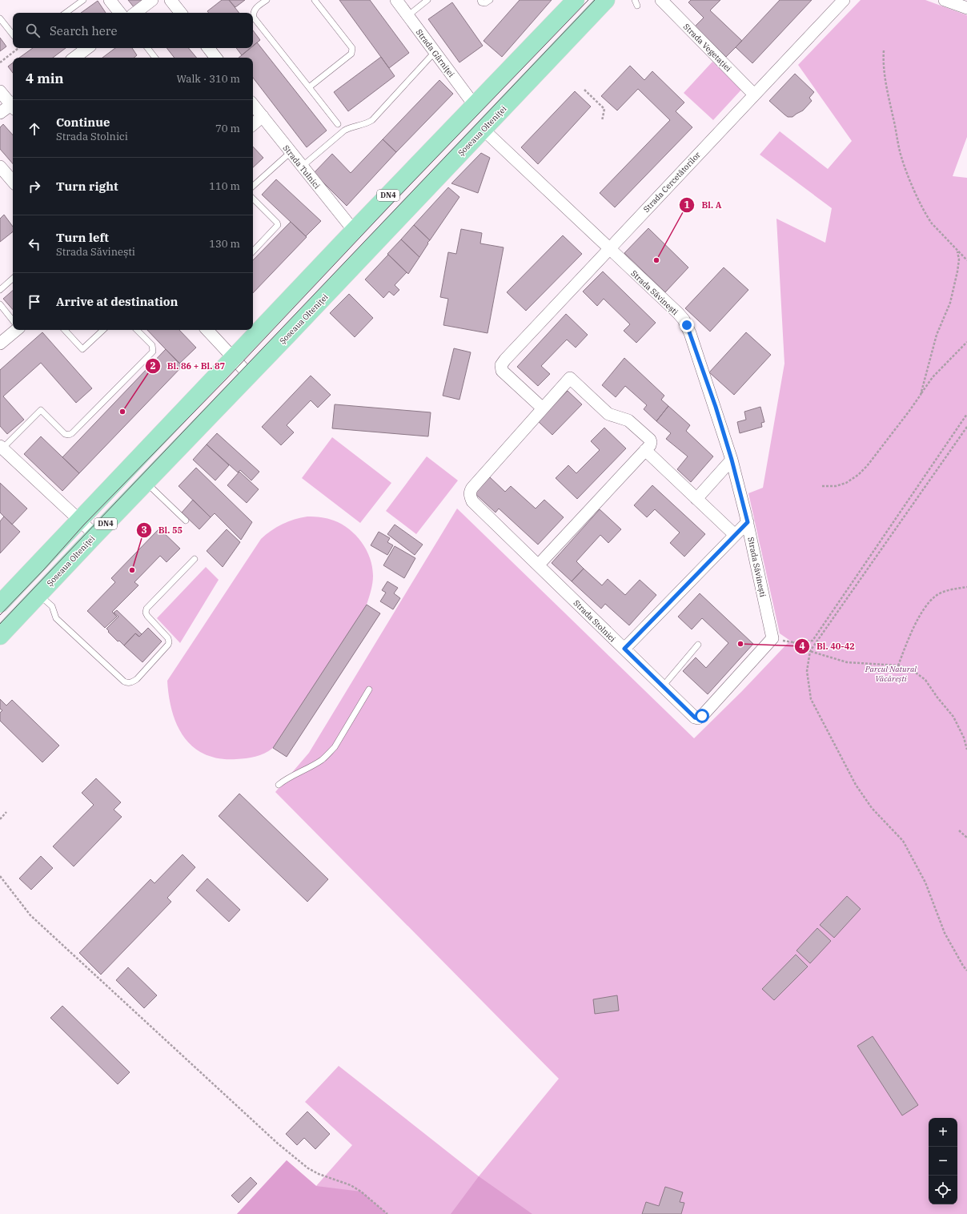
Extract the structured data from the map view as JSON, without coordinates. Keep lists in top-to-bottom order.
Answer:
{
  "streets": {
    "main road": ["Șoseaua Olteniței", "DN4"],
    "street": [
      "Strada Vegetației",
      "Strada Gârniței",
      "Strada Tulnici",
      "Strada Cercetătorilor",
      "Strada Săvinești",
      "Strada Stolnici"
    ]
  },
  "crossings": [
    ["Strada Vegetației", "Strada Cercetătorilor"],
    ["Strada Gârniței", "DN4"],
    ["Șoseaua Olteniței", "Strada Săvinești"],
    ["Strada Tulnici", "DN4"],
    ["Strada Cercetătorilor", "Strada Săvinești"],
    ["Strada Cercetătorilor", "Strada Stolnici"],
    ["Strada Săvinești", "Strada Stolnici"]
  ],
  "parks": ["Parcul Natural Văcărești"],
  "places": [
    "Bl. A",
    "Bl. 86 + Bl. 87",
    "Bl. 55",
    "Bl. 40-42"
  ],
  "page": {
    "search": "Search here",
    "heading": ["4 min", "Walk · 310 m"],
    "list": [
      ["Continue", "Strada Stolnici", "70 m"],
      ["Turn right", "110 m"],
      ["Turn left", "Strada Săvinești", "130 m"],
      "Arrive at destination"
    ],
    "map_buttons": ["+", "−"]
  }
}
